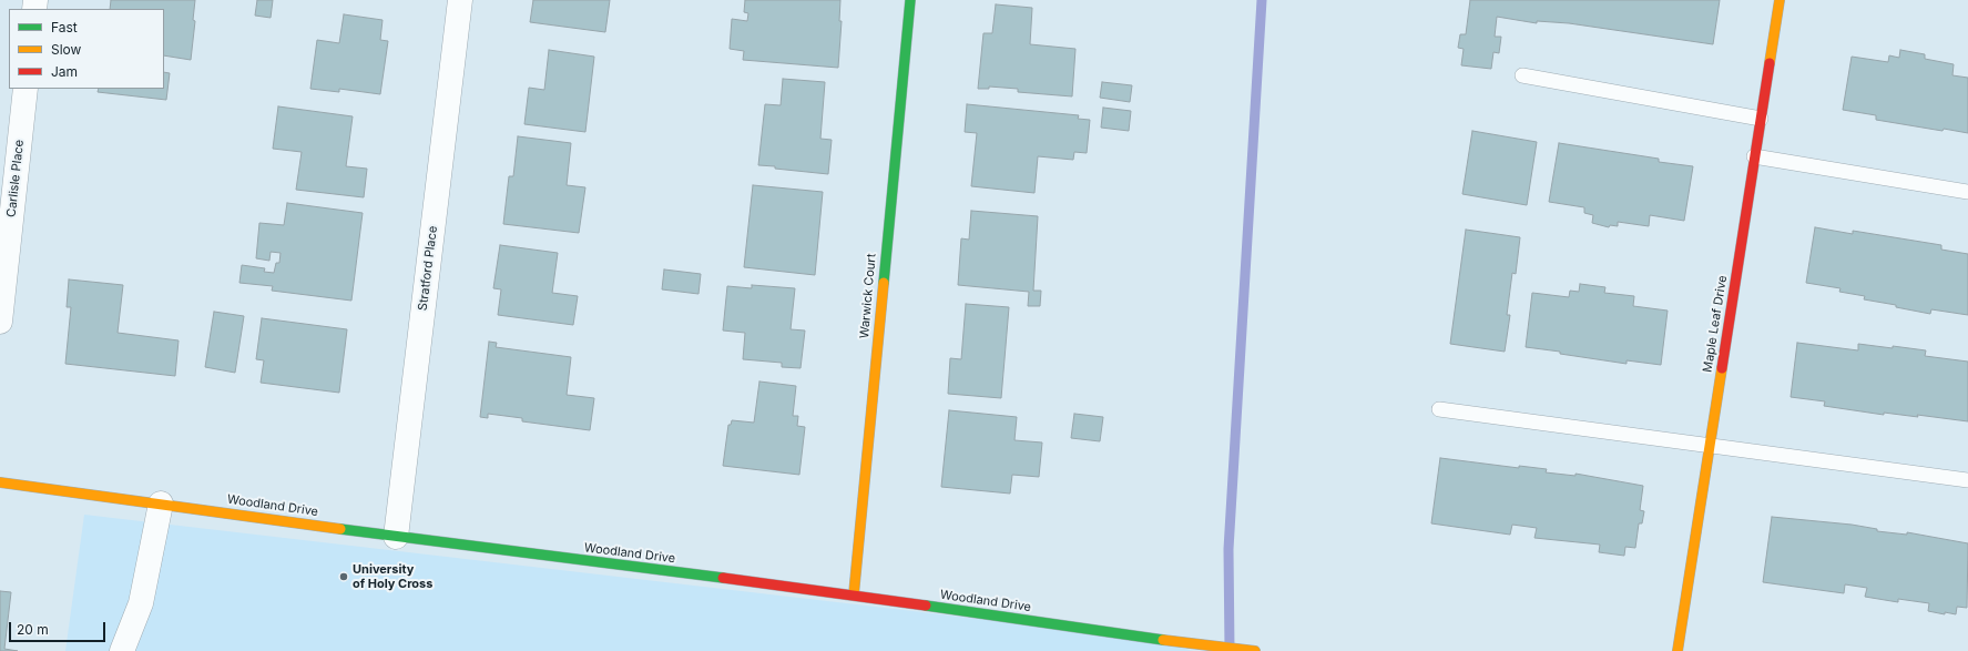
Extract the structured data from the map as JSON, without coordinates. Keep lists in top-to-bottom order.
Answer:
{
  "streets": {
    "main road": ["Warwick Court", "Maple Leaf Drive", "Woodland Drive"],
    "street": ["Carlisle Place", "Stratford Place"]
  },
  "crossings": [
    ["Stratford Place", "Woodland Drive"],
    ["Warwick Court", "Woodland Drive"]
  ],
  "places": ["University of Holy Cross"],
  "legend": ["Fast", "Slow", "Jam"],
  "scale_bar": "20 m"
}
